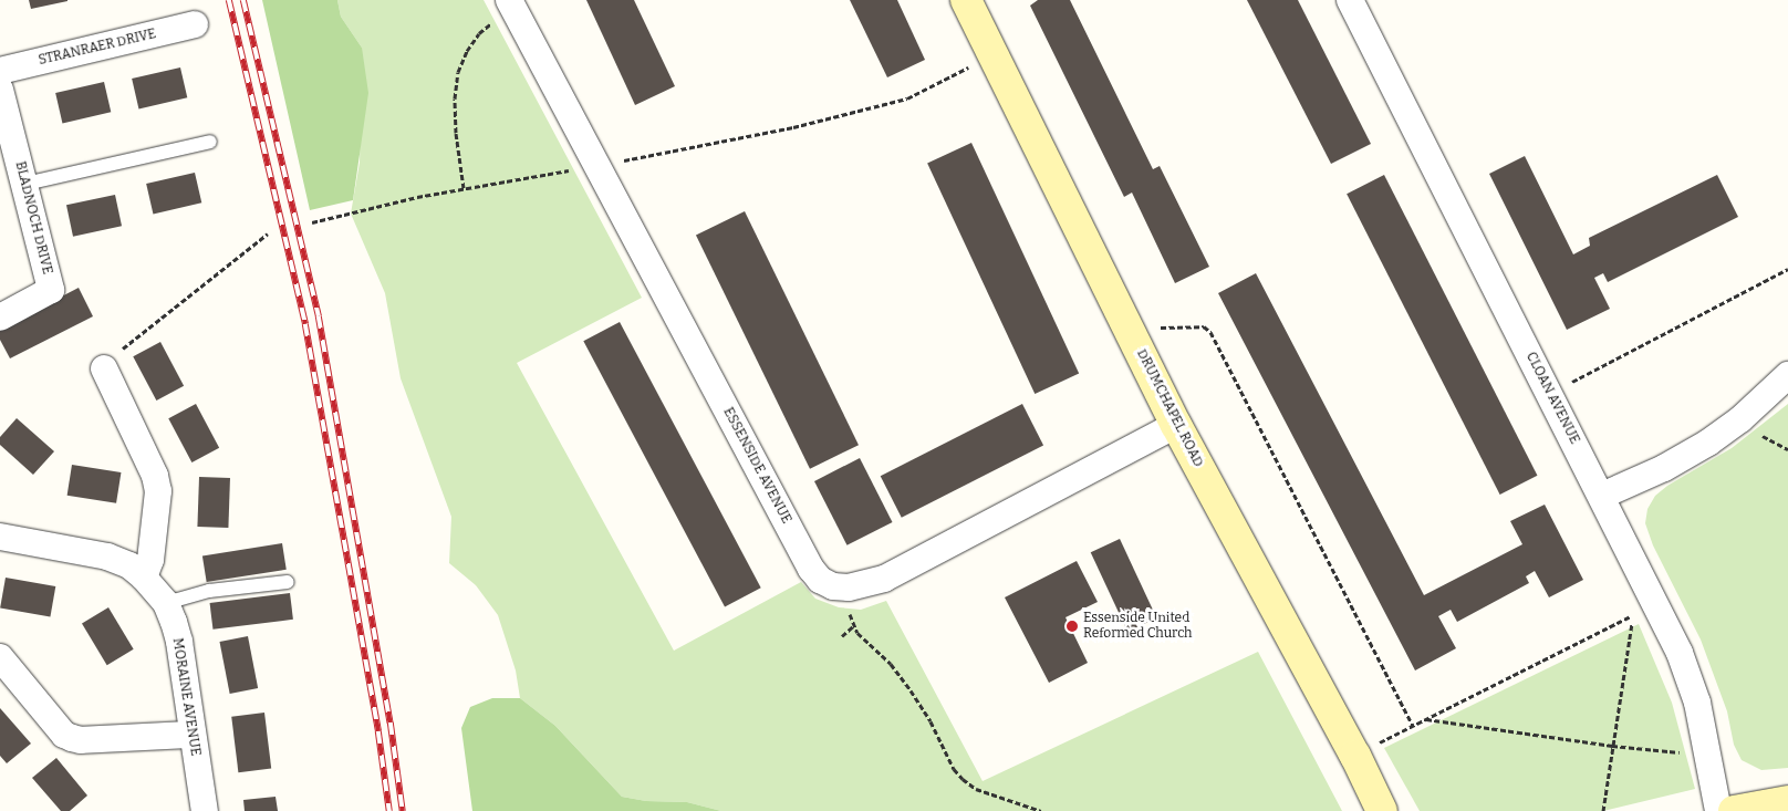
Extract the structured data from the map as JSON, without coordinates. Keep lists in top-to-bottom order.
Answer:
{
  "streets": {
    "street": [
      "STRANRAER DRIVE",
      "BLADNOCH DRIVE",
      "CLOAN AVENUE",
      "DRUMCHAPEL ROAD",
      "ESSENSIDE AVENUE",
      "MORAINE AVENUE"
    ]
  },
  "places": ["Essenside United Reformed Church"]
}
